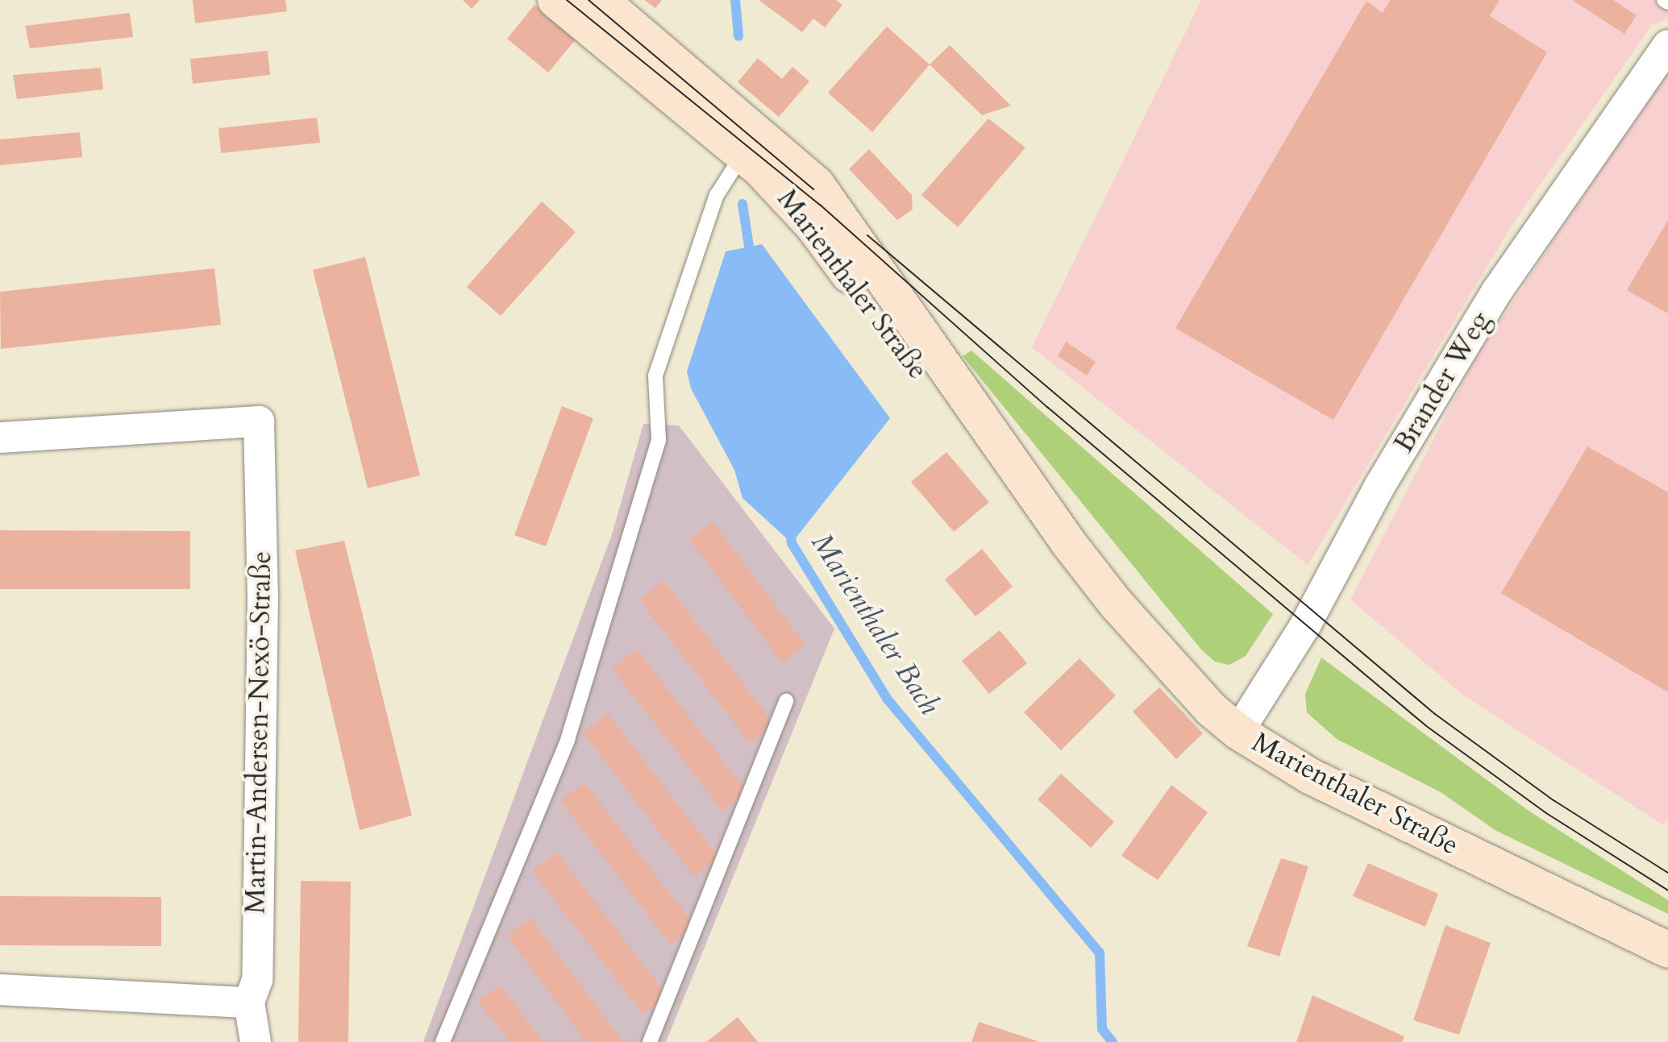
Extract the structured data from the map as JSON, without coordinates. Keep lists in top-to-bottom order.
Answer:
{
  "streets": {
    "main road": ["Marienthaler Straße"],
    "street": ["Brander Weg", "Martin-Andersen-Nexö-Straße"]
  },
  "crossings": [
    ["Marienthaler Straße", "Brander Weg"]
  ],
  "water": ["Marienthaler Bach"]
}
